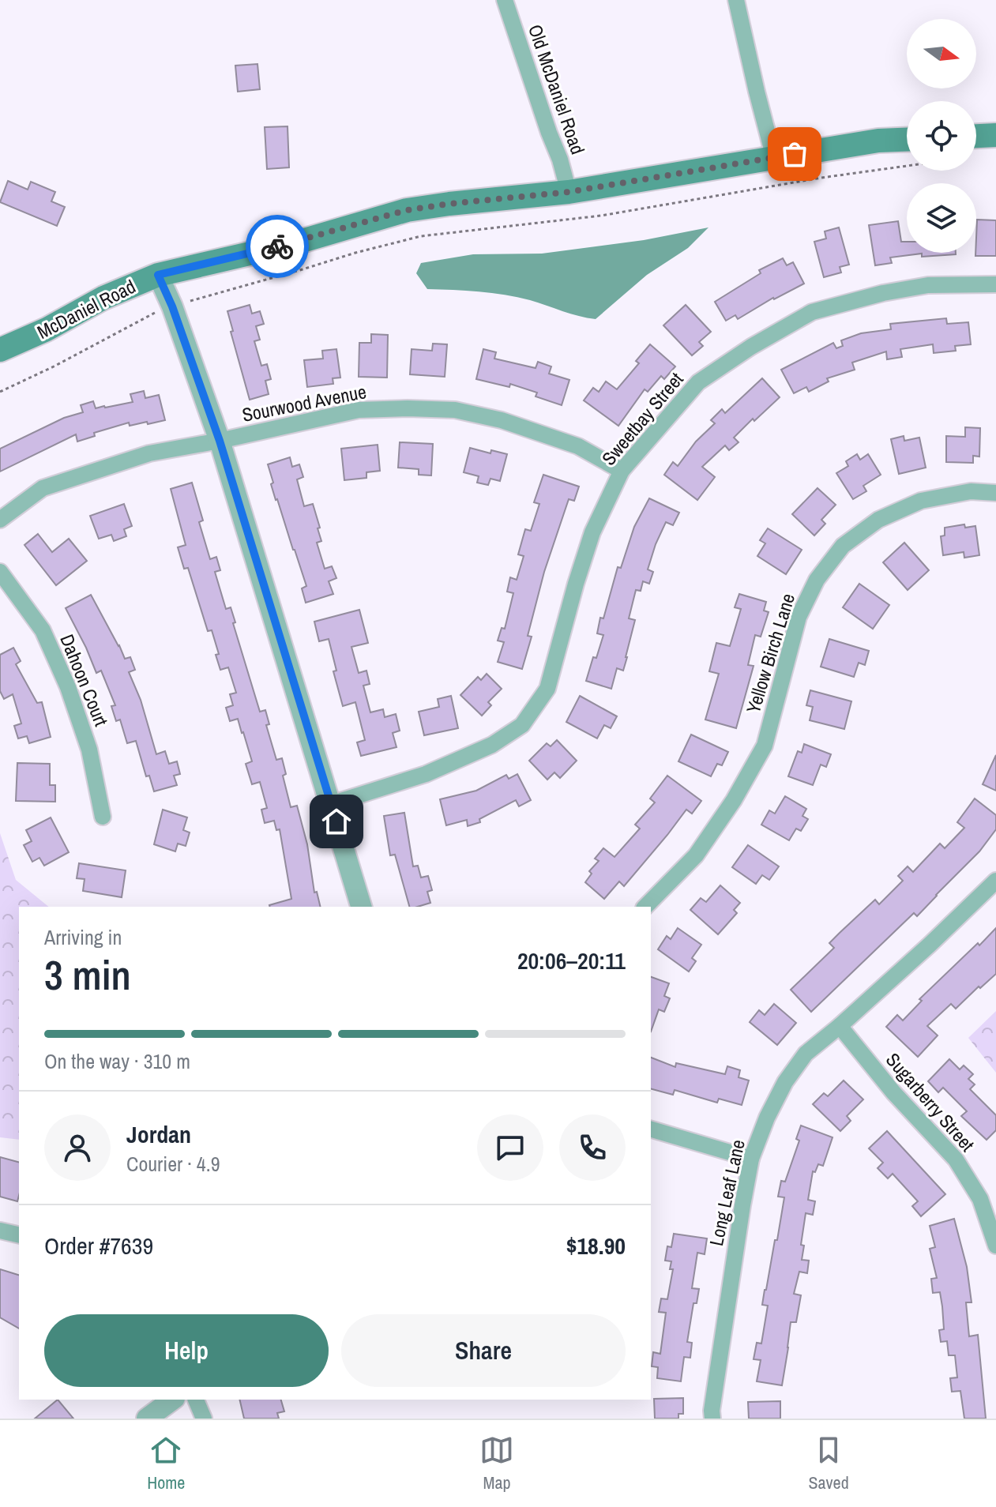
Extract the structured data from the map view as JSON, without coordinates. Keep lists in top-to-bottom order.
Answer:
{
  "streets": {
    "main road": ["McDaniel Road"],
    "street": [
      "Old McDaniel Road",
      "Sourwood Avenue",
      "Sweetbay Street",
      "Yellow Birch Lane",
      "Dahoon Court",
      "Sugarberry Street",
      "Long Leaf Lane"
    ]
  },
  "crossings": [
    ["Old McDaniel Road", "McDaniel Road"],
    ["Sourwood Avenue", "Sweetbay Street"],
    ["Sugarberry Street", "Long Leaf Lane"]
  ],
  "north": "right",
  "page": {
    "heading": ["3 min", "Arriving in", "20:06–20:11"],
    "panel": [
      "Jordan",
      "Courier · 4.9",
      "Order #7639",
      "$18.90"
    ],
    "bar": "On the way · 310 m",
    "buttons": ["Help", "Share"],
    "tabs": ["Home", "Map", "Saved"]
  }
}
